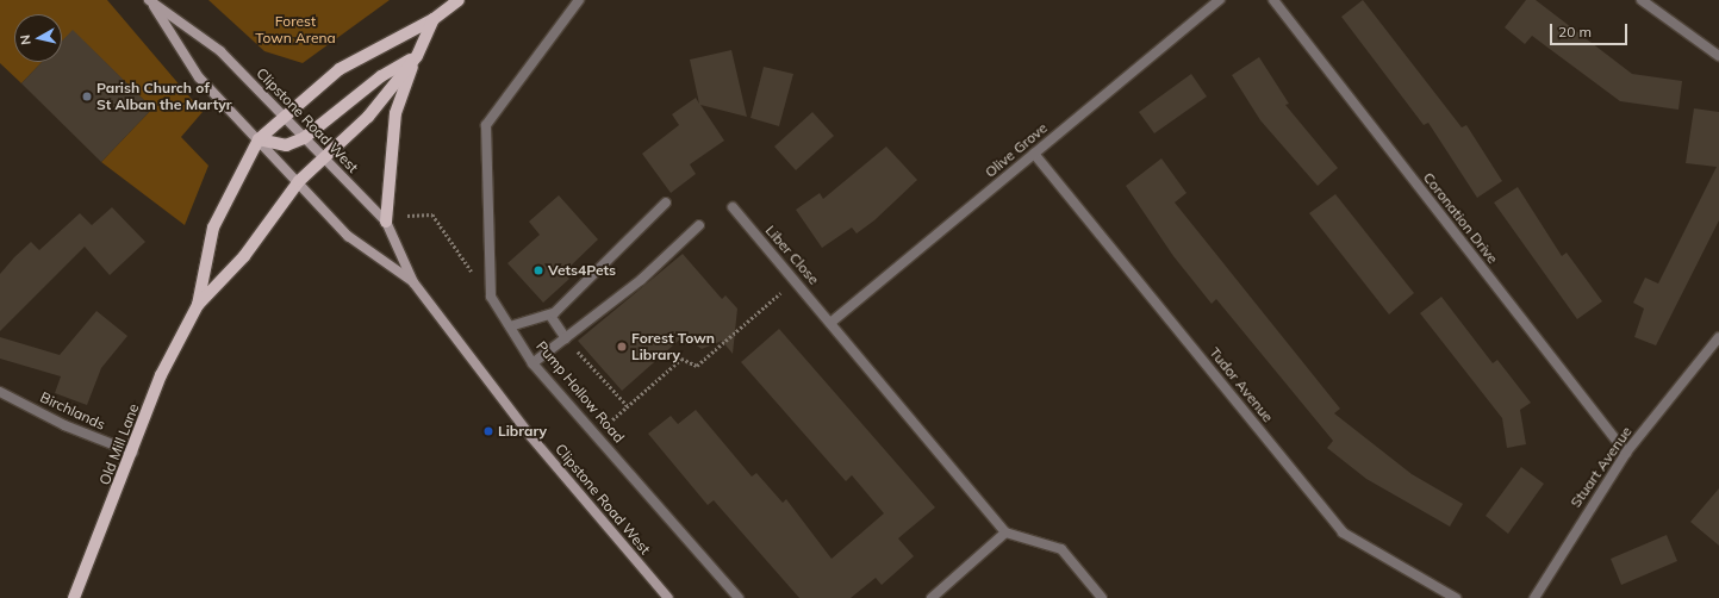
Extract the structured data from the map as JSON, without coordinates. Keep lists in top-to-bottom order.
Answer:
{
  "streets": {
    "main road": ["Clipstone Road West", "Old Mill Lane"],
    "street": [
      "Olive Grove",
      "Coronation Drive",
      "Liber Close",
      "Tudor Avenue",
      "Pump Hollow Road",
      "Birchlands",
      "Stuart Avenue"
    ]
  },
  "crossings": [
    ["Clipstone Road West", "Old Mill Lane"],
    ["Olive Grove", "Liber Close"],
    ["Olive Grove", "Tudor Avenue"],
    ["Coronation Drive", "Stuart Avenue"],
    ["Birchlands", "Old Mill Lane"]
  ],
  "parks": ["Forest Town Arena"],
  "places": [
    "Parish Church of St Alban the Martyr",
    "Vets4Pets",
    "Forest Town Library",
    "Library"
  ],
  "scale_bar": "20 m",
  "north": "left"
}
